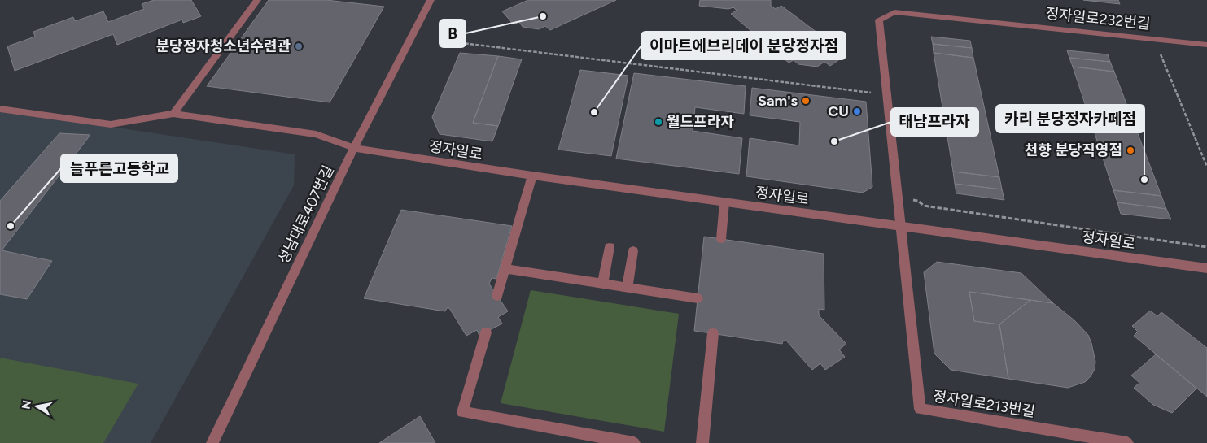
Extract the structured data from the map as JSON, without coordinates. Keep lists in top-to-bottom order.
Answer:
{
  "streets": {
    "street": [
      "정자일로232번길",
      "정자일로",
      "성남대로407번길",
      "정자일로213번길"
    ]
  },
  "crossings": [
    ["정자일로232번길", "정자일로"],
    ["정자일로232번길", "정자일로213번길"],
    ["정자일로", "성남대로407번길"],
    ["정자일로", "정자일로213번길"]
  ],
  "places": [
    "B",
    "분당정자청소년수련관",
    "Sam's",
    "CU",
    "이마트에브리데이 분당정자점",
    "월드프라자",
    "태남프라자",
    "천향 분당직영점",
    "카리 분당정자카페점",
    "늘푸른고등학교"
  ],
  "north": "left"
}
